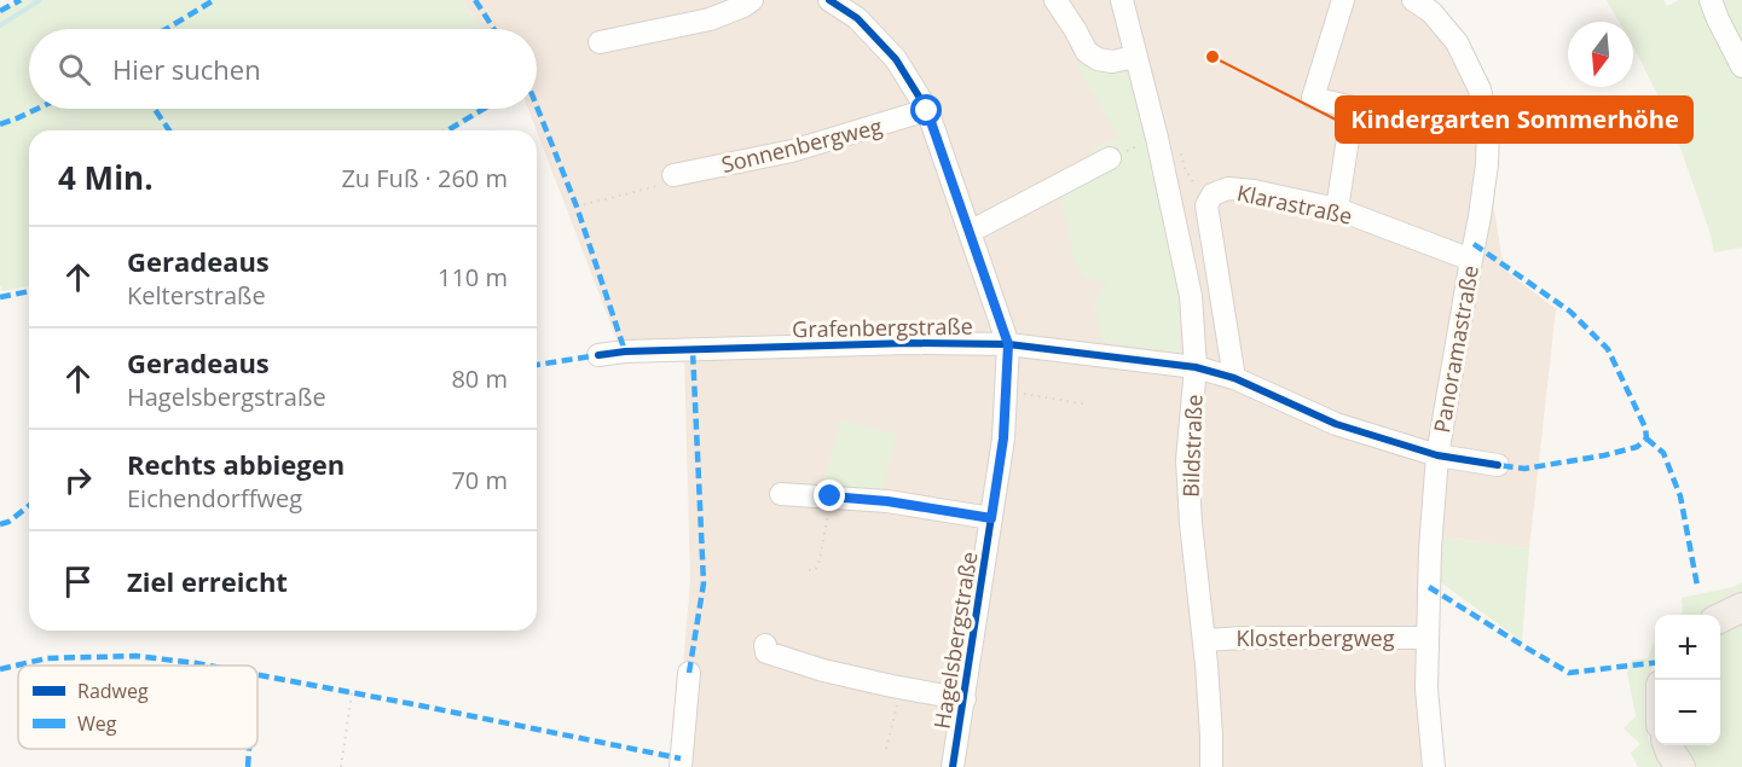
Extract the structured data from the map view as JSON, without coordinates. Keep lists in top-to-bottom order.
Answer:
{
  "streets": {
    "street": [
      "Sonnenbergweg",
      "Klarastraße",
      "Grafenbergstraße",
      "Panoramastraße",
      "Bildstraße",
      "Klosterbergweg",
      "Hagelsbergstraße"
    ]
  },
  "crossings": [
    ["Klarastraße", "Grafenbergstraße"],
    ["Klarastraße", "Panoramastraße"],
    ["Grafenbergstraße", "Panoramastraße"],
    ["Grafenbergstraße", "Bildstraße"],
    ["Grafenbergstraße", "Hagelsbergstraße"],
    ["Panoramastraße", "Klosterbergweg"],
    ["Bildstraße", "Klosterbergweg"]
  ],
  "places": ["Kindergarten Sommerhöhe"],
  "legend": ["Radweg", "Weg"],
  "north": "bottom",
  "page": {
    "search": "Hier suchen",
    "heading": ["4 Min.", "Zu Fuß · 260 m"],
    "list": [
      ["Geradeaus", "Kelterstraße", "110 m"],
      ["Geradeaus", "Hagelsbergstraße", "80 m"],
      ["Rechts abbiegen", "Eichendorffweg", "70 m"],
      "Ziel erreicht"
    ],
    "map_buttons": ["+", "−"]
  }
}
